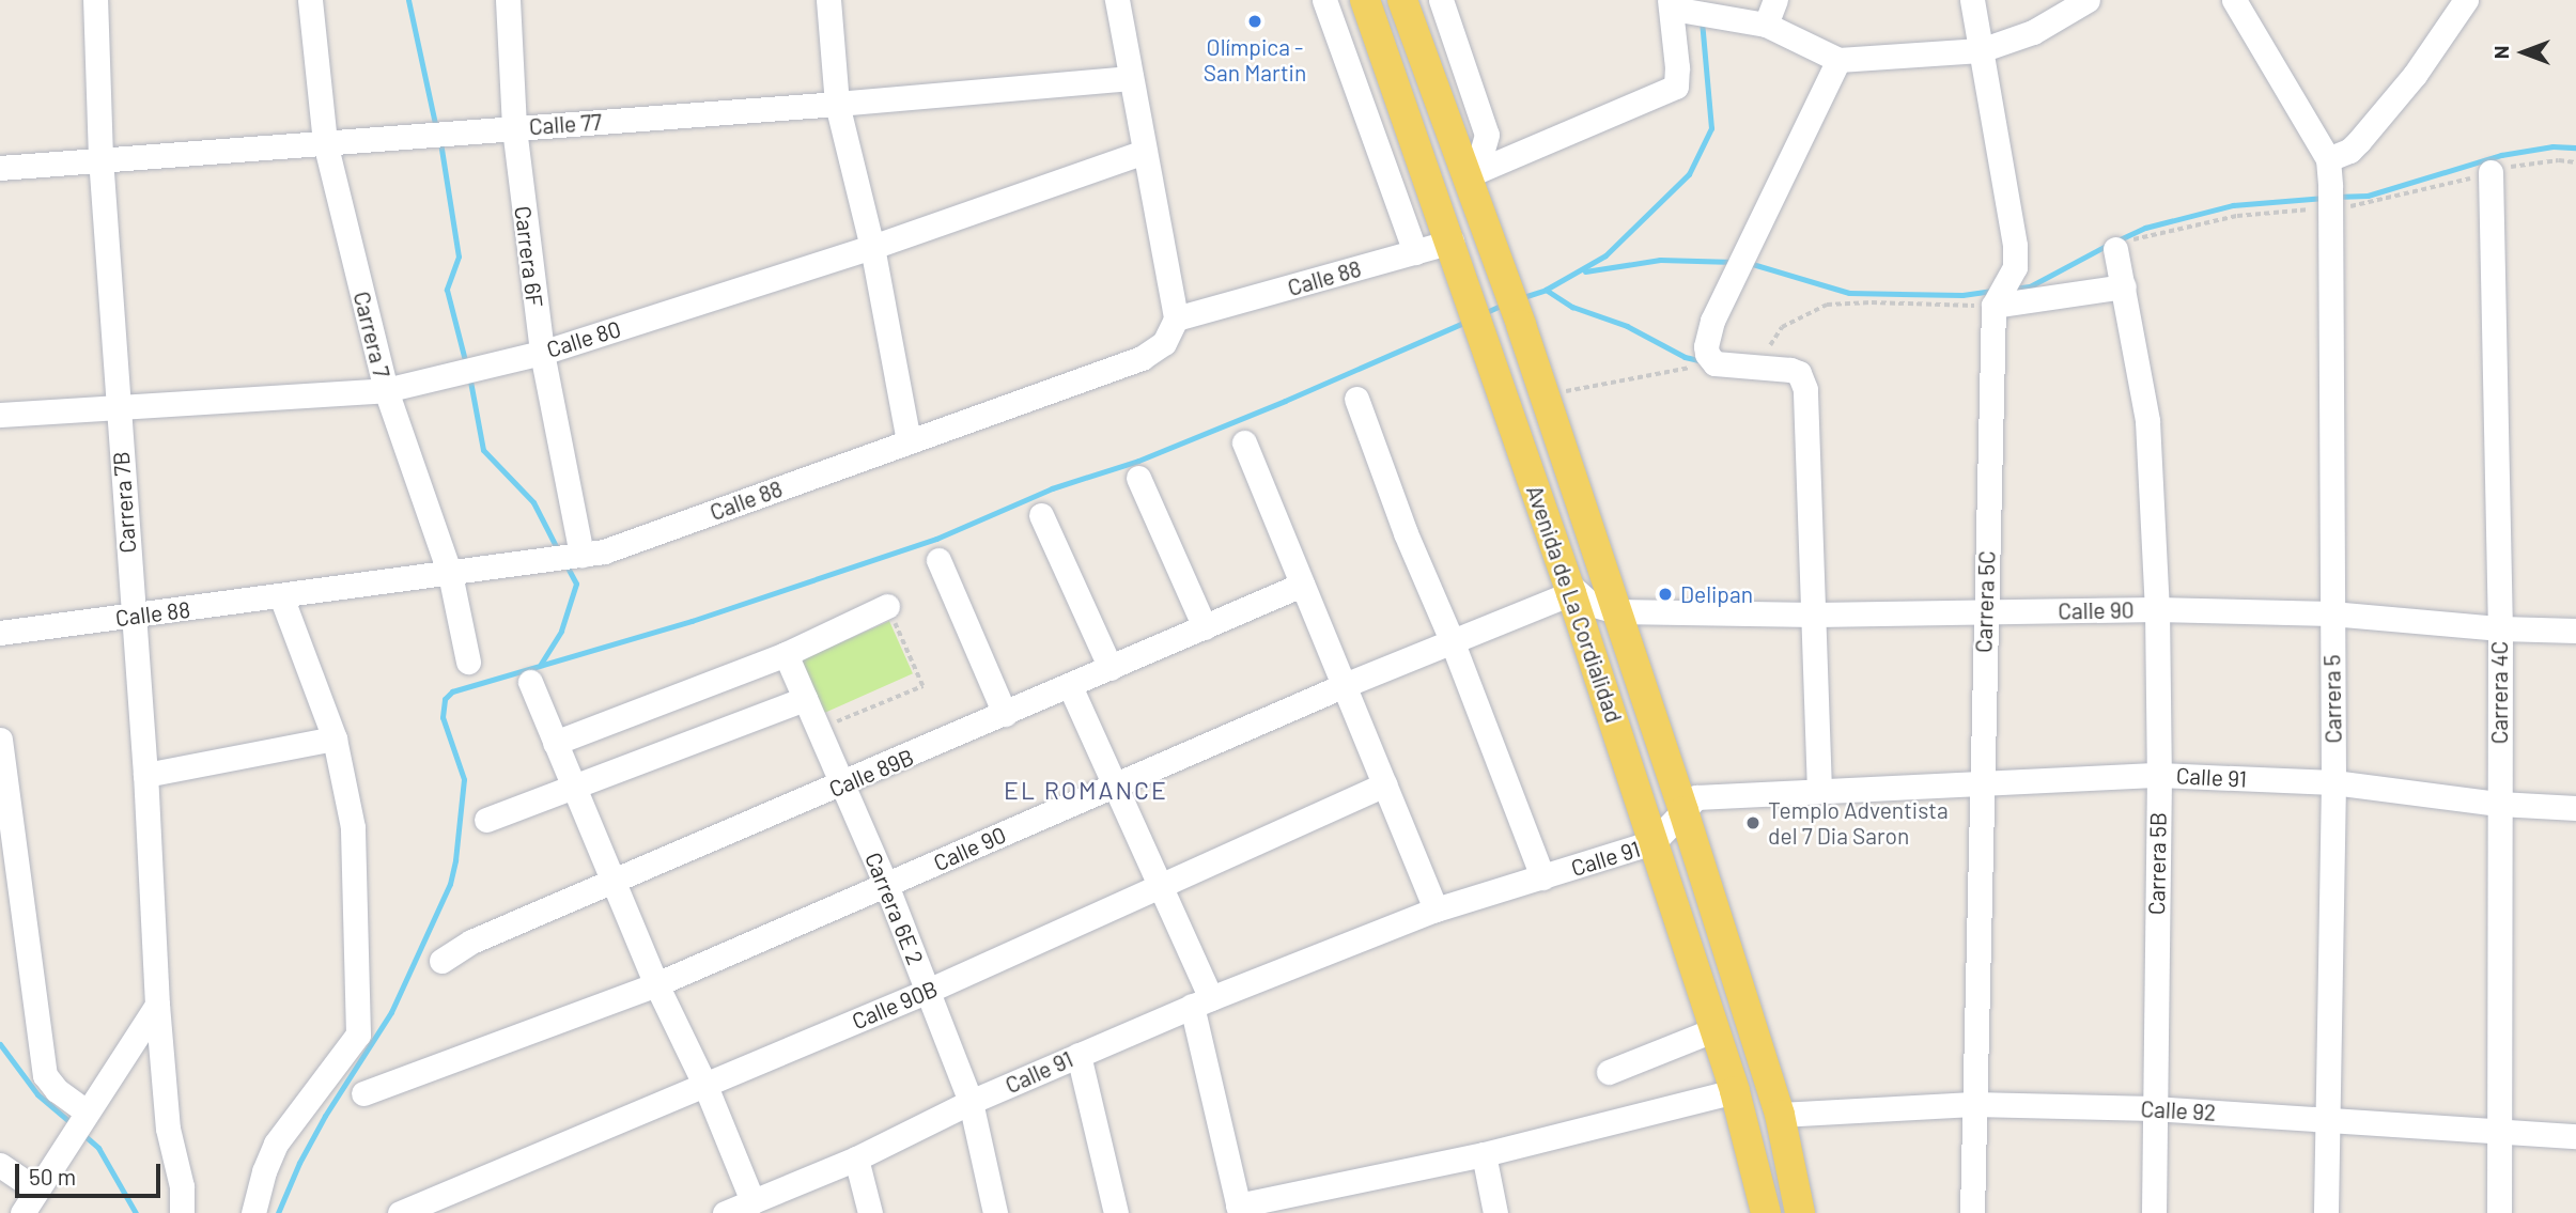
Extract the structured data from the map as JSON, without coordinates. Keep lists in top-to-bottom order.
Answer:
{
  "streets": {
    "main road": ["Avenida de La Cordialidad"],
    "street": [
      "Calle 77",
      "Carrera 6F",
      "Calle 88",
      "Carrera 7",
      "Calle 80",
      "Carrera 7B",
      "Carrera 5C",
      "Calle 90",
      "Carrera 4C",
      "Carrera 5",
      "Calle 89B",
      "Calle 91",
      "Carrera 5B",
      "Carrera 6E 2",
      "Calle 90B",
      "Calle 92"
    ]
  },
  "crossings": [
    ["Calle 77", "Carrera 6F"],
    ["Calle 77", "Carrera 7"],
    ["Calle 77", "Carrera 7B"],
    ["Carrera 6F", "Calle 88"],
    ["Carrera 6F", "Calle 80"],
    ["Calle 88", "Carrera 7"],
    ["Calle 88", "Carrera 7B"],
    ["Calle 88", "Avenida de La Cordialidad"],
    ["Carrera 7", "Calle 80"],
    ["Calle 80", "Carrera 7B"],
    ["Carrera 5C", "Calle 90"],
    ["Carrera 5C", "Calle 91"],
    ["Carrera 5C", "Calle 92"],
    ["Avenida de La Cordialidad", "Calle 90"],
    ["Avenida de La Cordialidad", "Calle 91"],
    ["Avenida de La Cordialidad", "Calle 92"],
    ["Calle 90", "Carrera 4C"],
    ["Calle 90", "Carrera 5"],
    ["Calle 90", "Carrera 5B"],
    ["Calle 90", "Carrera 6E 2"],
    ["Carrera 4C", "Calle 91"],
    ["Carrera 4C", "Calle 92"],
    ["Carrera 5", "Calle 91"],
    ["Carrera 5", "Calle 92"],
    ["Calle 89B", "Carrera 6E 2"],
    ["Calle 91", "Carrera 5B"],
    ["Calle 91", "Carrera 6E 2"],
    ["Carrera 5B", "Calle 92"],
    ["Carrera 6E 2", "Calle 90B"]
  ],
  "districts": ["EL ROMANCE"],
  "places": ["Olímpica - San Martin", "Delipan", "Templo Adventista del 7 Dia Saron"],
  "scale_bar": "50 m",
  "north": "left"
}
